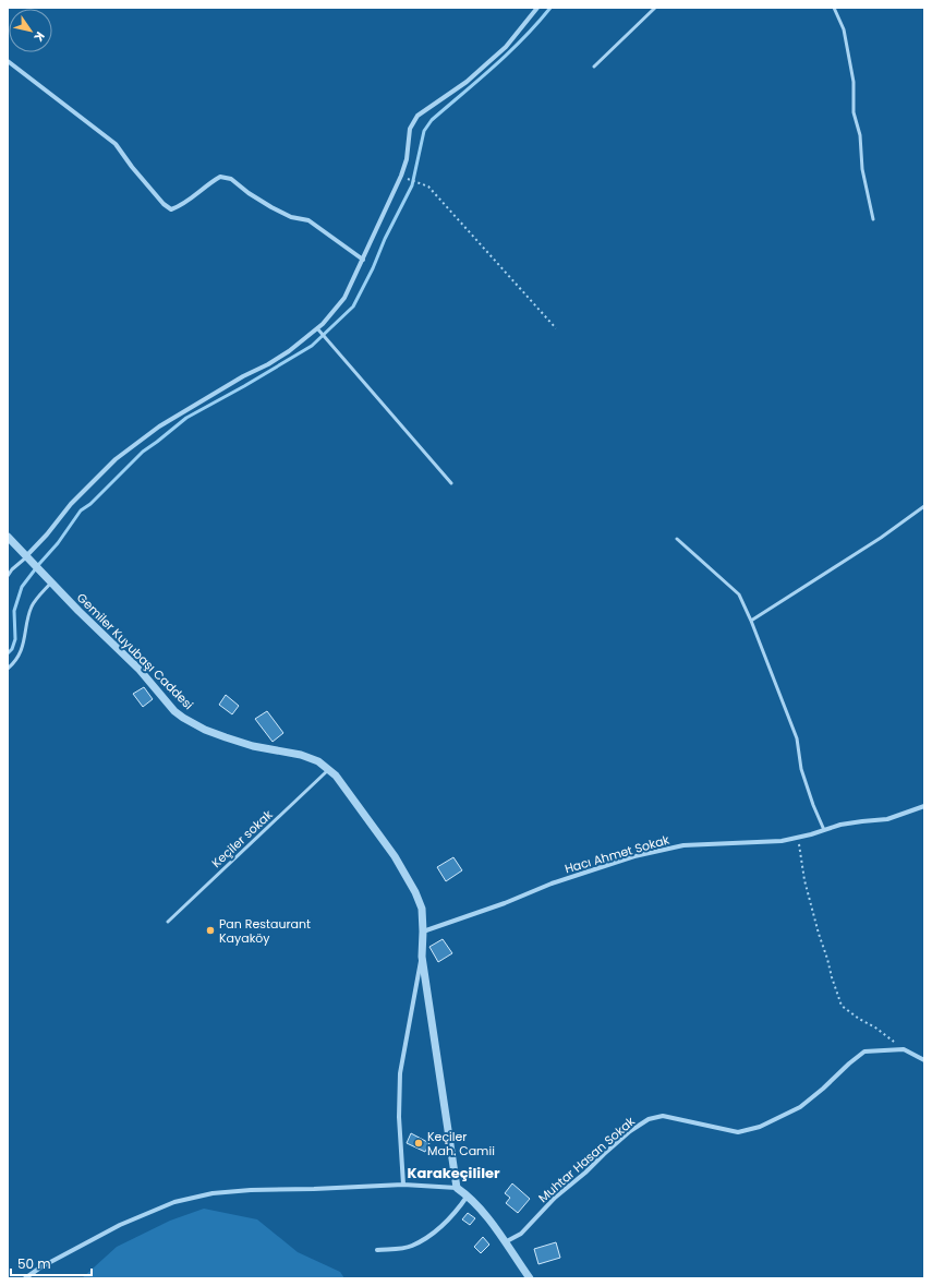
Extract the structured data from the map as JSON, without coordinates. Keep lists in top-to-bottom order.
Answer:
{
  "streets": {
    "street": ["Gemiler Kuyubaşı Caddesi", "Hacı Ahmet Sokak", "Muhtar Hasan Sokak"],
    "lane": ["Keçiler sokak"]
  },
  "crossings": [
    ["Gemiler Kuyubaşı Caddesi", "Keçiler sokak"],
    ["Gemiler Kuyubaşı Caddesi", "Hacı Ahmet Sokak"]
  ],
  "districts": ["Karakeçililer"],
  "places": ["Pan Restaurant Kayaköy", "Keçiler Mah. Camii"],
  "scale_bar": "50 m",
  "north": "bottom right"
}
